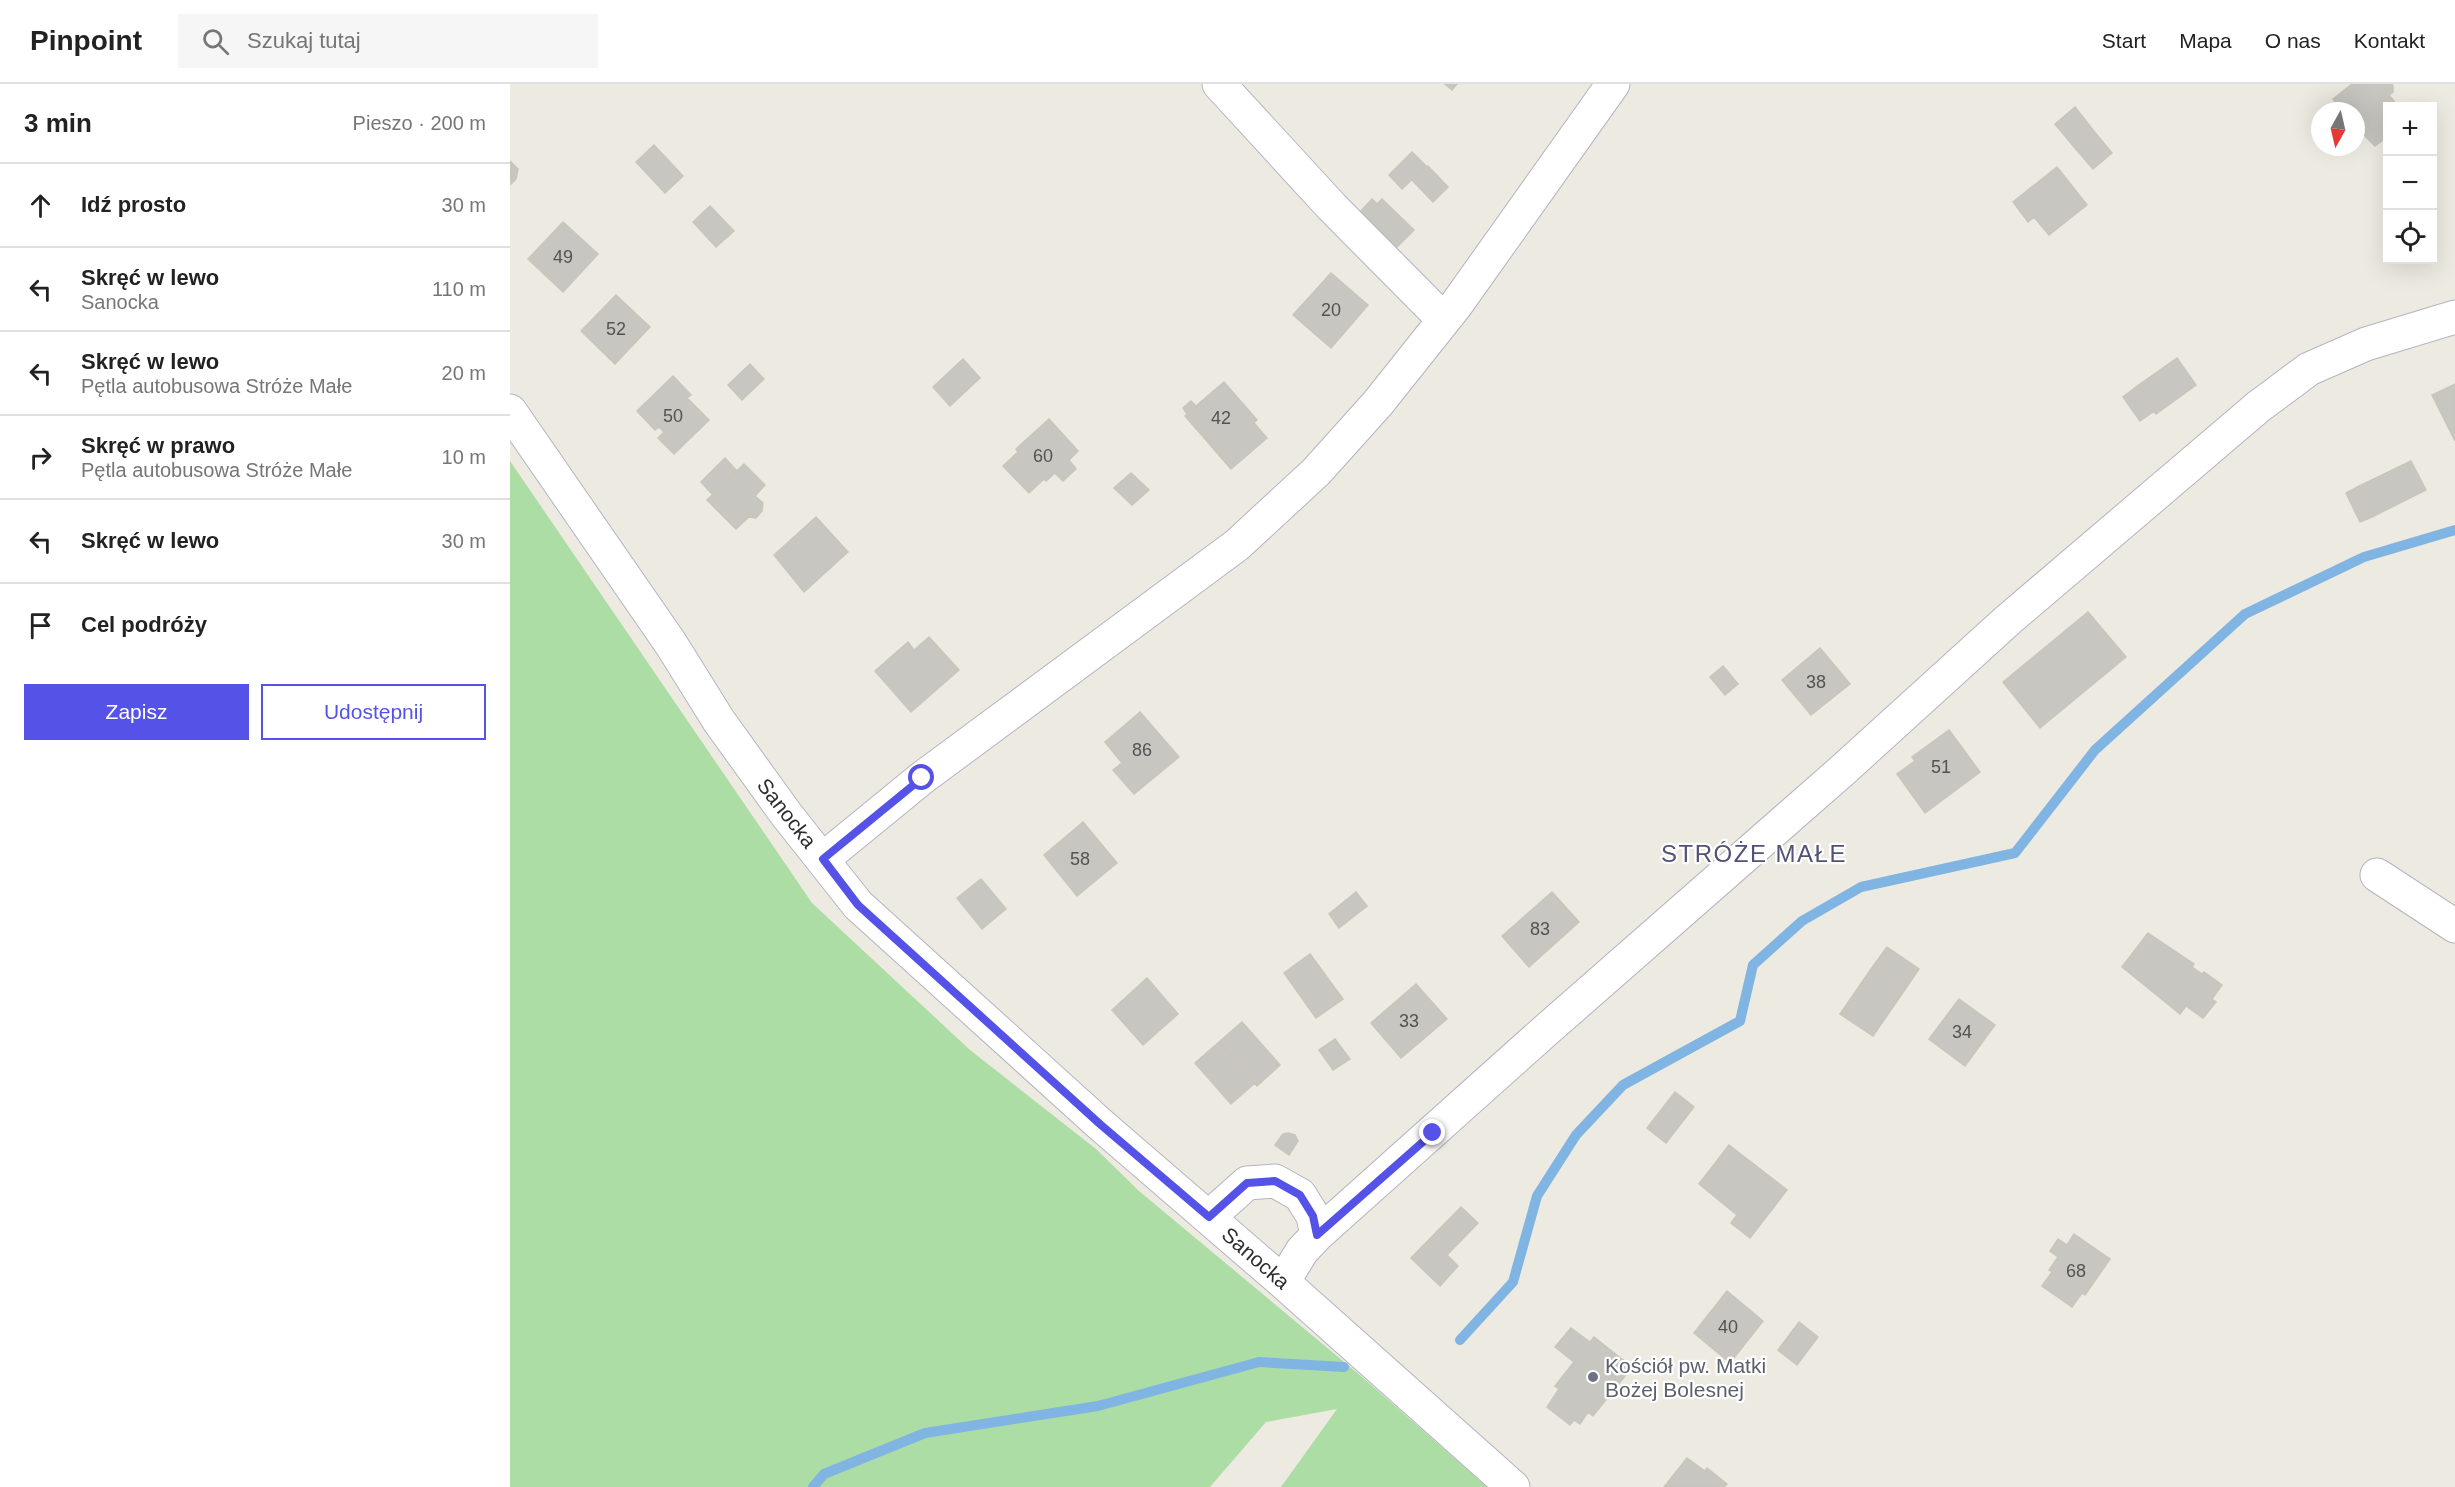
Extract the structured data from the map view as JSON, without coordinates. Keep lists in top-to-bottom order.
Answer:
{
  "streets": {
    "street": ["Sanocka"]
  },
  "districts": ["STRÓŻE MAŁE"],
  "places": ["Kościół pw. Matki Bożej Bolesnej"],
  "house_numbers": [
    "49",
    "20",
    "52",
    "50",
    "42",
    "60",
    "38",
    "86",
    "51",
    "58",
    "83",
    "33",
    "34",
    "68",
    "40"
  ],
  "north": "bottom",
  "page": {
    "header": "Pinpoint",
    "search": "Szukaj tutaj",
    "nav": [
      "Start",
      "Mapa",
      "O nas",
      "Kontakt"
    ],
    "heading": ["3 min", "Pieszo · 200 m"],
    "map_buttons": ["+", "−"],
    "list": [
      ["Idź prosto", "30 m"],
      ["Skręć w lewo", "Sanocka", "110 m"],
      ["Skręć w lewo", "Pętla autobusowa Stróże Małe", "20 m"],
      ["Skręć w prawo", "Pętla autobusowa Stróże Małe", "10 m"],
      ["Skręć w lewo", "30 m"],
      "Cel podróży"
    ],
    "buttons": ["Zapisz", "Udostępnij"]
  }
}
